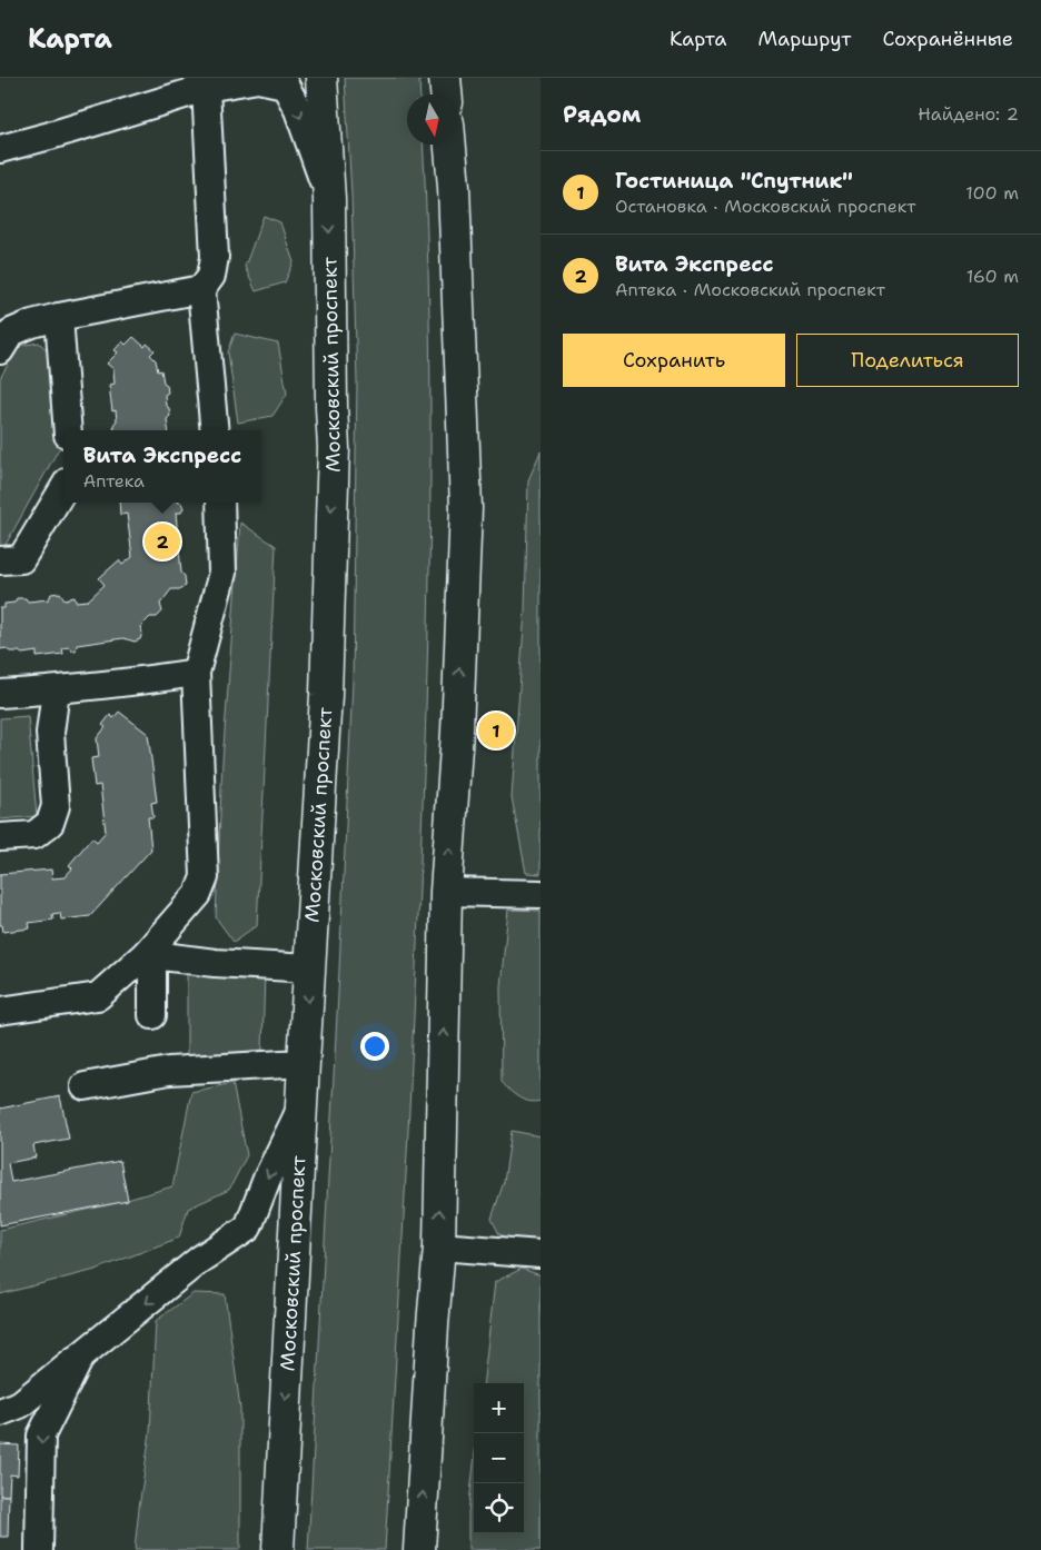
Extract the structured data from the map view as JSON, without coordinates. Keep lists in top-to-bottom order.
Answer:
{
  "streets": {
    "main road": ["Московский проспект"]
  },
  "north": "bottom",
  "page": {
    "header": "Карта",
    "nav": ["Карта", "Маршрут", "Сохранённые"],
    "heading": ["Рядом", "Найдено: 2"],
    "list": [
      {
        "mark": "1",
        "name": "Гостиница \"Спутник\"",
        "note": "Остановка · Московский проспект",
        "value": "100 m"
      },
      {
        "mark": "2",
        "name": "Вита Экспресс",
        "note": "Аптека · Московский проспект",
        "value": "160 m"
      }
    ],
    "buttons": ["Сохранить", "Поделиться"],
    "popup": ["Вита Экспресс", "Аптека"],
    "pins": ["2", "1"],
    "map_buttons": ["+", "−"]
  }
}
